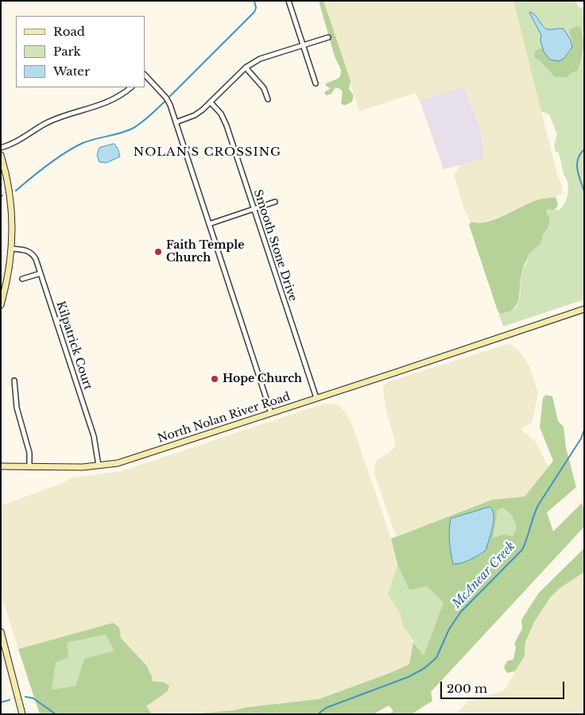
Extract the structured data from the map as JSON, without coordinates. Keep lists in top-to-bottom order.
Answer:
{
  "streets": {
    "main road": ["North Nolan River Road"],
    "street": ["Smooth Stone Drive", "Kilpatrick Court"]
  },
  "crossings": [
    ["Smooth Stone Drive", "North Nolan River Road"],
    ["Kilpatrick Court", "North Nolan River Road"]
  ],
  "districts": ["NOLAN'S CROSSING"],
  "water": ["McAnear Creek"],
  "places": ["Faith Temple Church", "Hope Church"],
  "legend": ["Road", "Park", "Water"],
  "scale_bar": "200 m"
}
